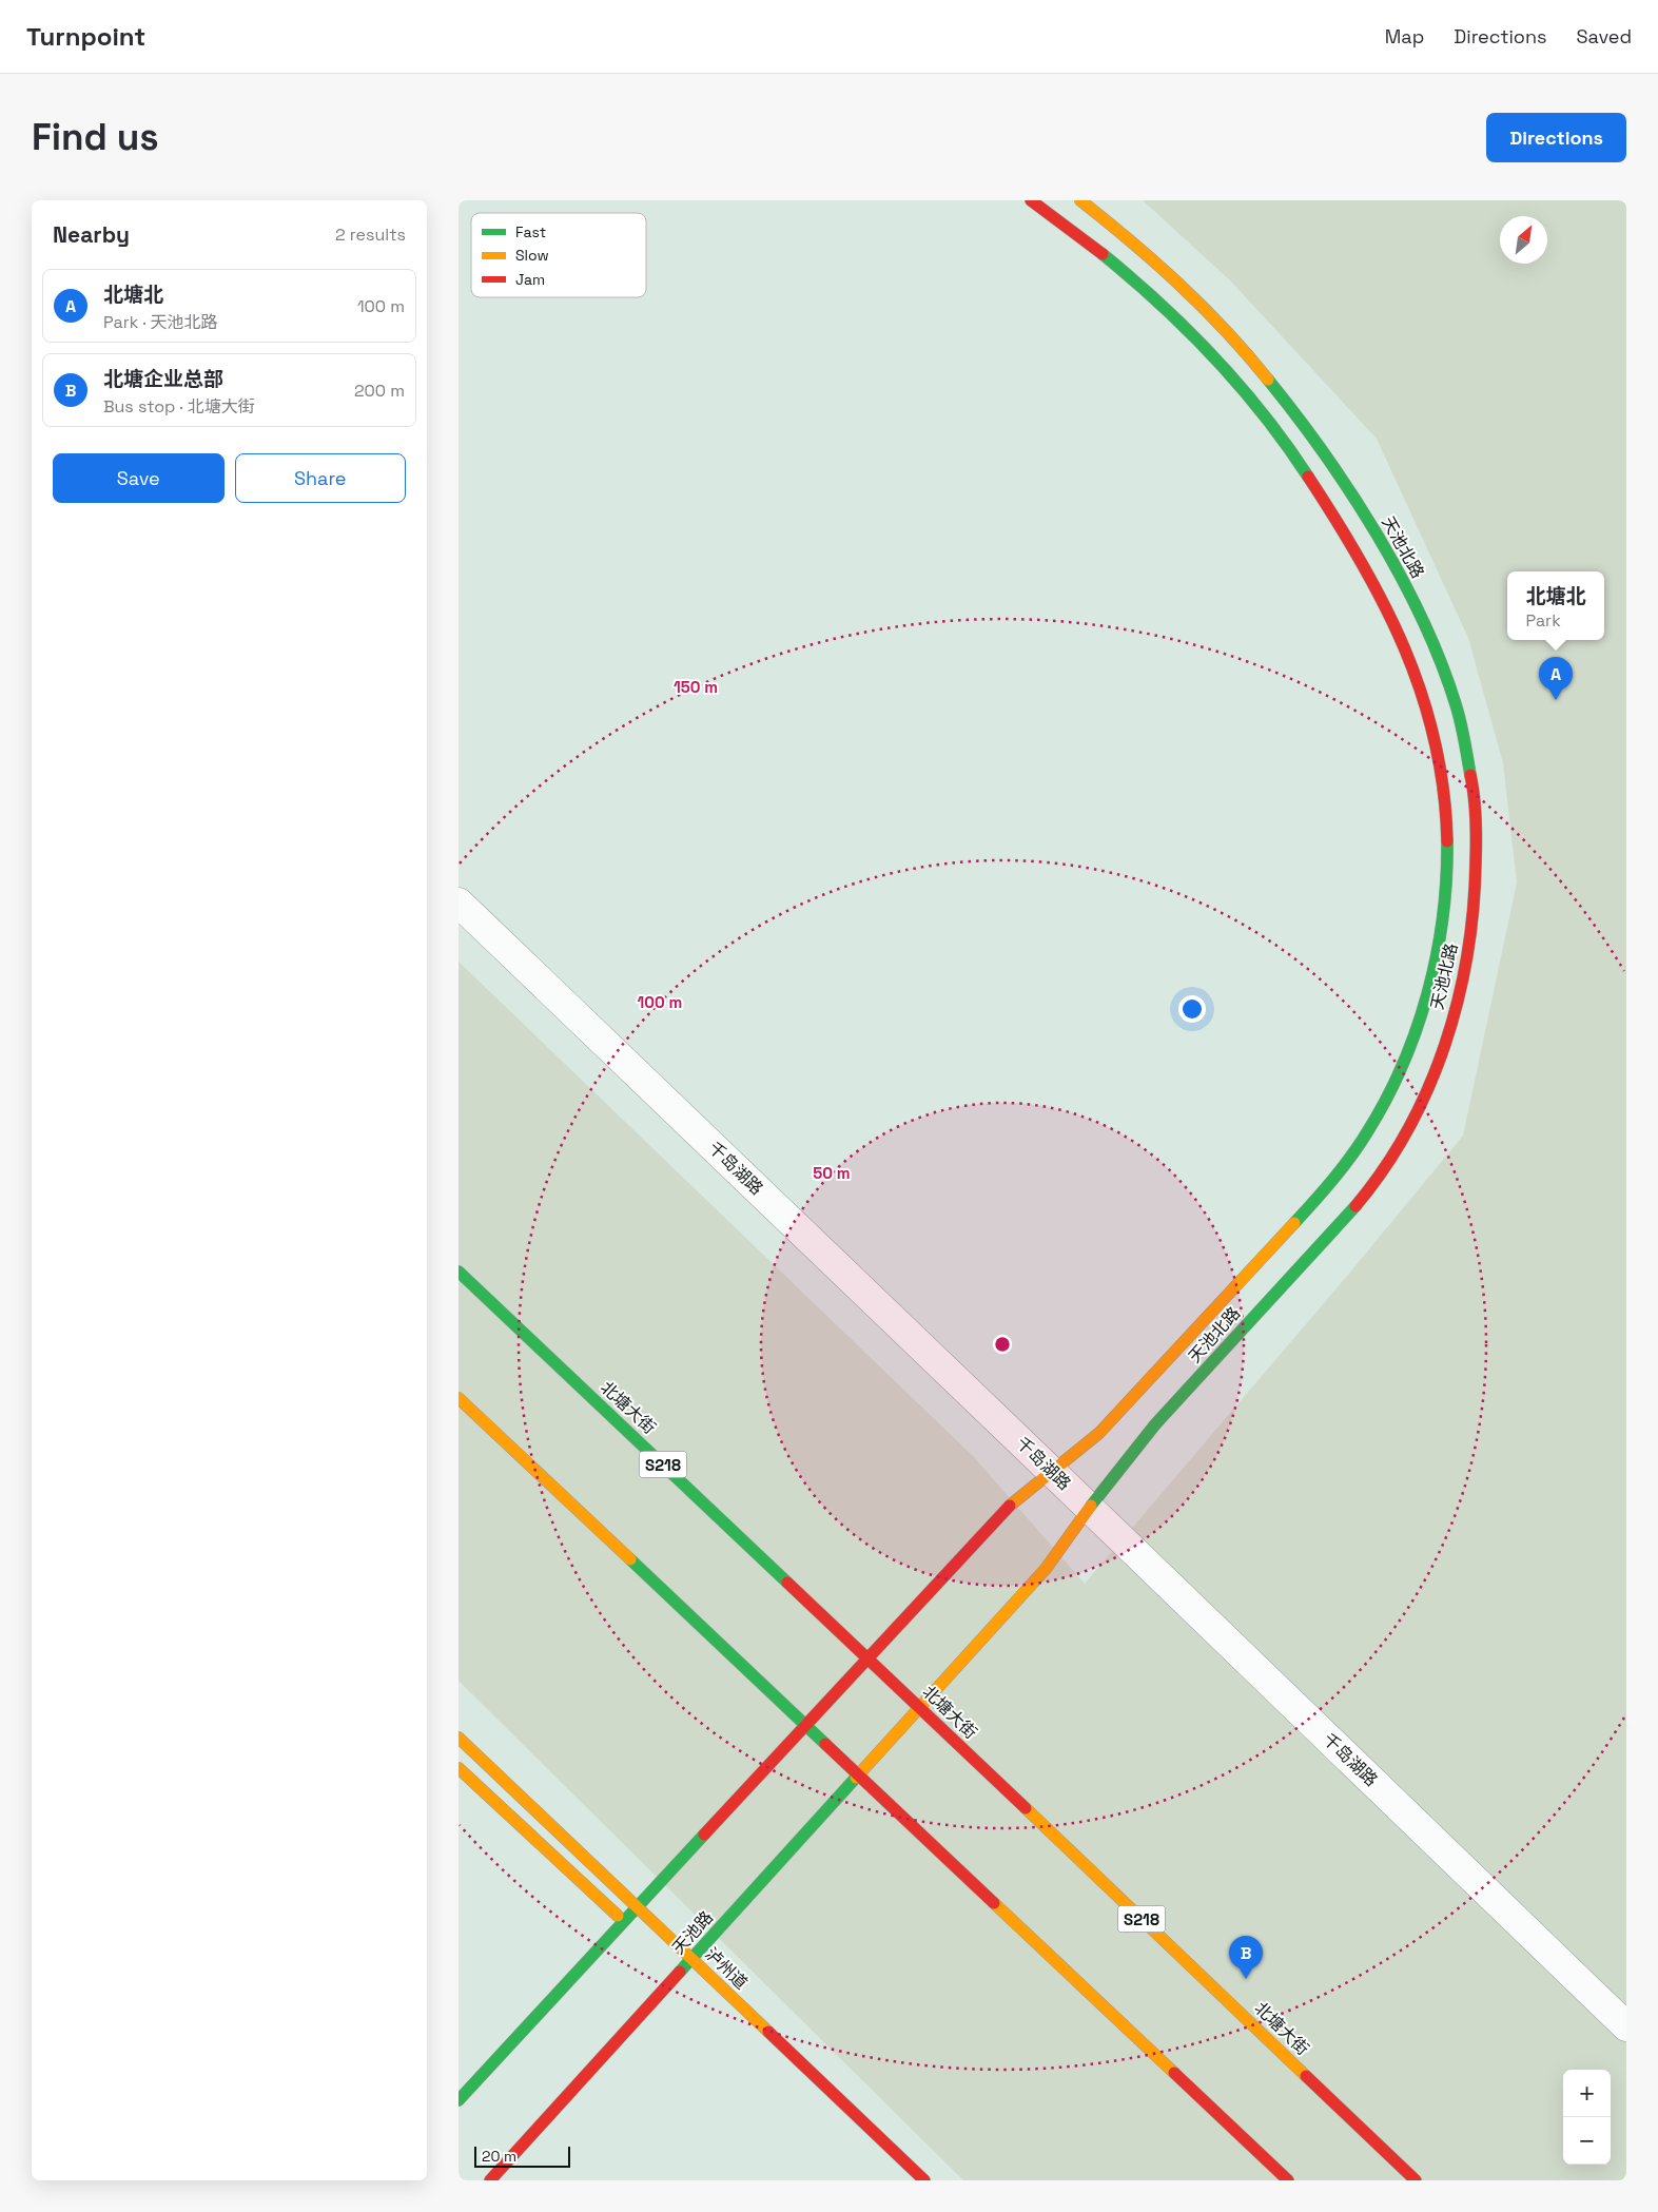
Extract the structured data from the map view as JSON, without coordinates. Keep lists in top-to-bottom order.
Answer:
{
  "streets": {
    "street": [
      "天池北路",
      "千岛湖路",
      "北塘大街",
      "S218",
      "天池路",
      "泸州道"
    ]
  },
  "crossings": [
    ["天池北路", "千岛湖路"],
    ["天池北路", "北塘大街"],
    ["天池北路", "天池路"],
    ["北塘大街", "天池路"],
    ["天池路", "泸州道"]
  ],
  "legend": ["Fast", "Slow", "Jam"],
  "scale_bar": "20 m",
  "north": "top right",
  "page": {
    "header": "Turnpoint",
    "nav": ["Map", "Directions", "Saved"],
    "buttons": [
      "Directions",
      ["Save", "Share"]
    ],
    "title": "Find us",
    "heading": ["Nearby", "2 results"],
    "list": [
      {
        "mark": "A",
        "name": "北塘北",
        "note": "Park · 天池北路",
        "value": "100 m"
      },
      {
        "mark": "B",
        "name": "北塘企业总部",
        "note": "Bus stop · 北塘大街",
        "value": "200 m"
      }
    ],
    "popup": ["北塘北", "Park"],
    "pins": ["A", "B"],
    "map_buttons": ["+", "−"],
    "scale": "20 m"
  },
  "rings": ["150 m", "100 m", "50 m"]
}
